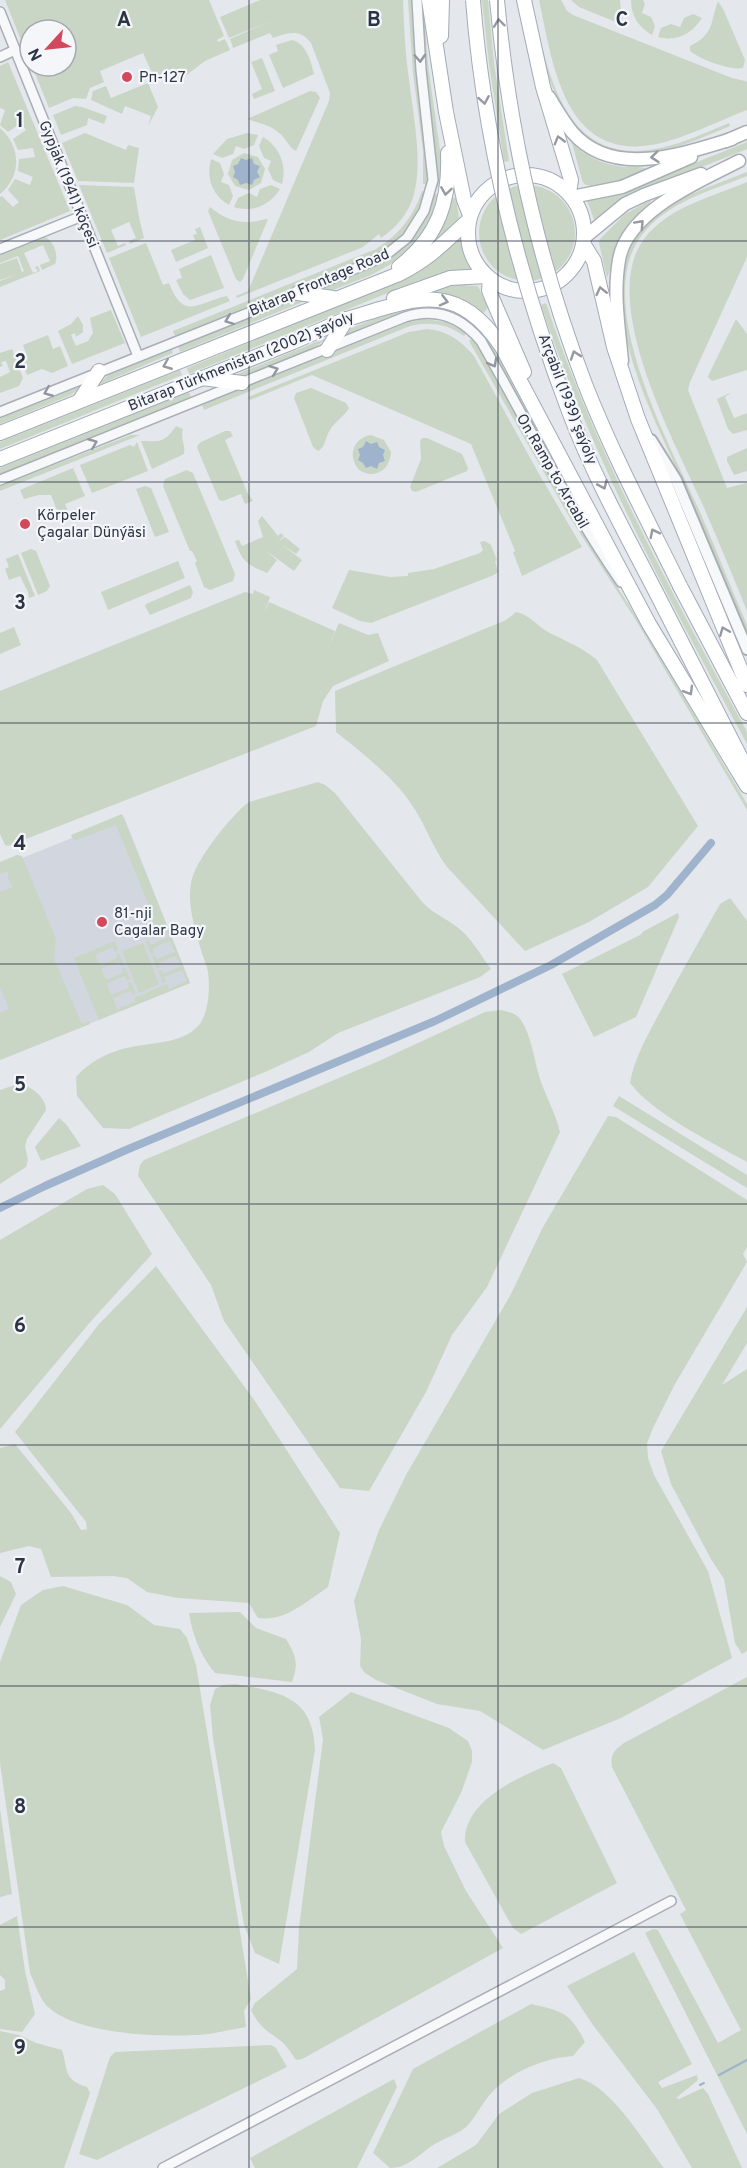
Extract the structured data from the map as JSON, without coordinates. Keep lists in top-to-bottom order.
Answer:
{
  "streets": {
    "main road": ["Bitarap Türkmenistan (2002) şaýoly", "Arçabil (1939) şaýoly"],
    "street": ["Gypjak (1941) köçesi", "Bitarap Frontage Road", "On Ramp to Arcabil"]
  },
  "crossings": [
    ["Gypjak (1941) köçesi", "Bitarap Frontage Road"]
  ],
  "one_way": ["On Ramp to Arcabil"],
  "places": ["Рп-127", "Körpeler Çagalar Dünýäsi", "81-nji Cagalar Bagy"],
  "north": "bottom left",
  "grid": {
    "columns": ["A", "B", "C"],
    "rows": [
      "1",
      "2",
      "3",
      "4",
      "5",
      "6",
      "7",
      "8",
      "9"
    ]
  }
}
